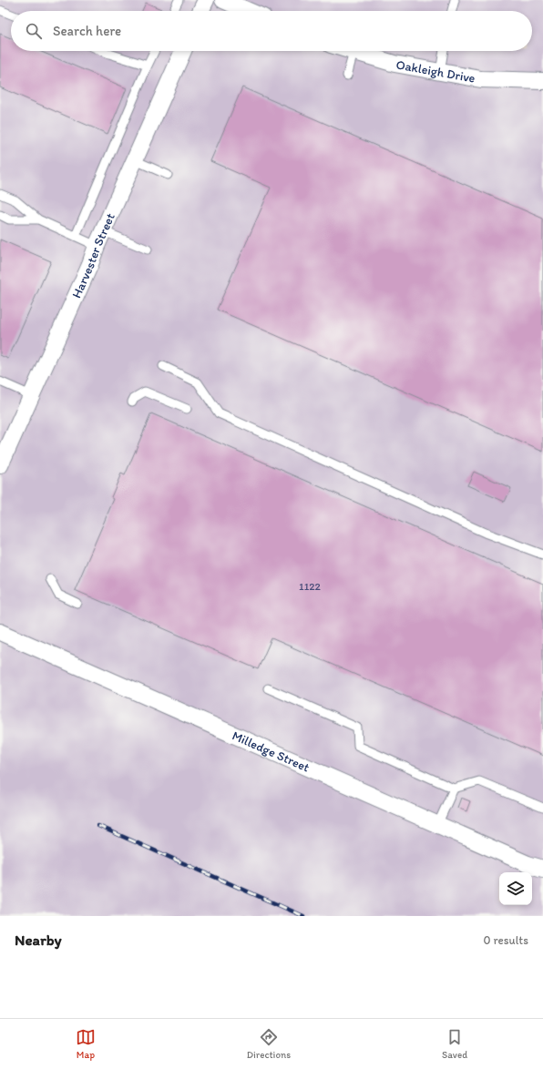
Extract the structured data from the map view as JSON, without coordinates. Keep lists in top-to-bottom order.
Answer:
{
  "streets": {
    "street": ["Oakleigh Drive", "Harvester Street", "Milledge Street"]
  },
  "house_numbers": ["1122"],
  "page": {
    "search": "Search here",
    "heading": ["Nearby", "0 results"],
    "nav": ["Map", "Directions", "Saved"]
  }
}
